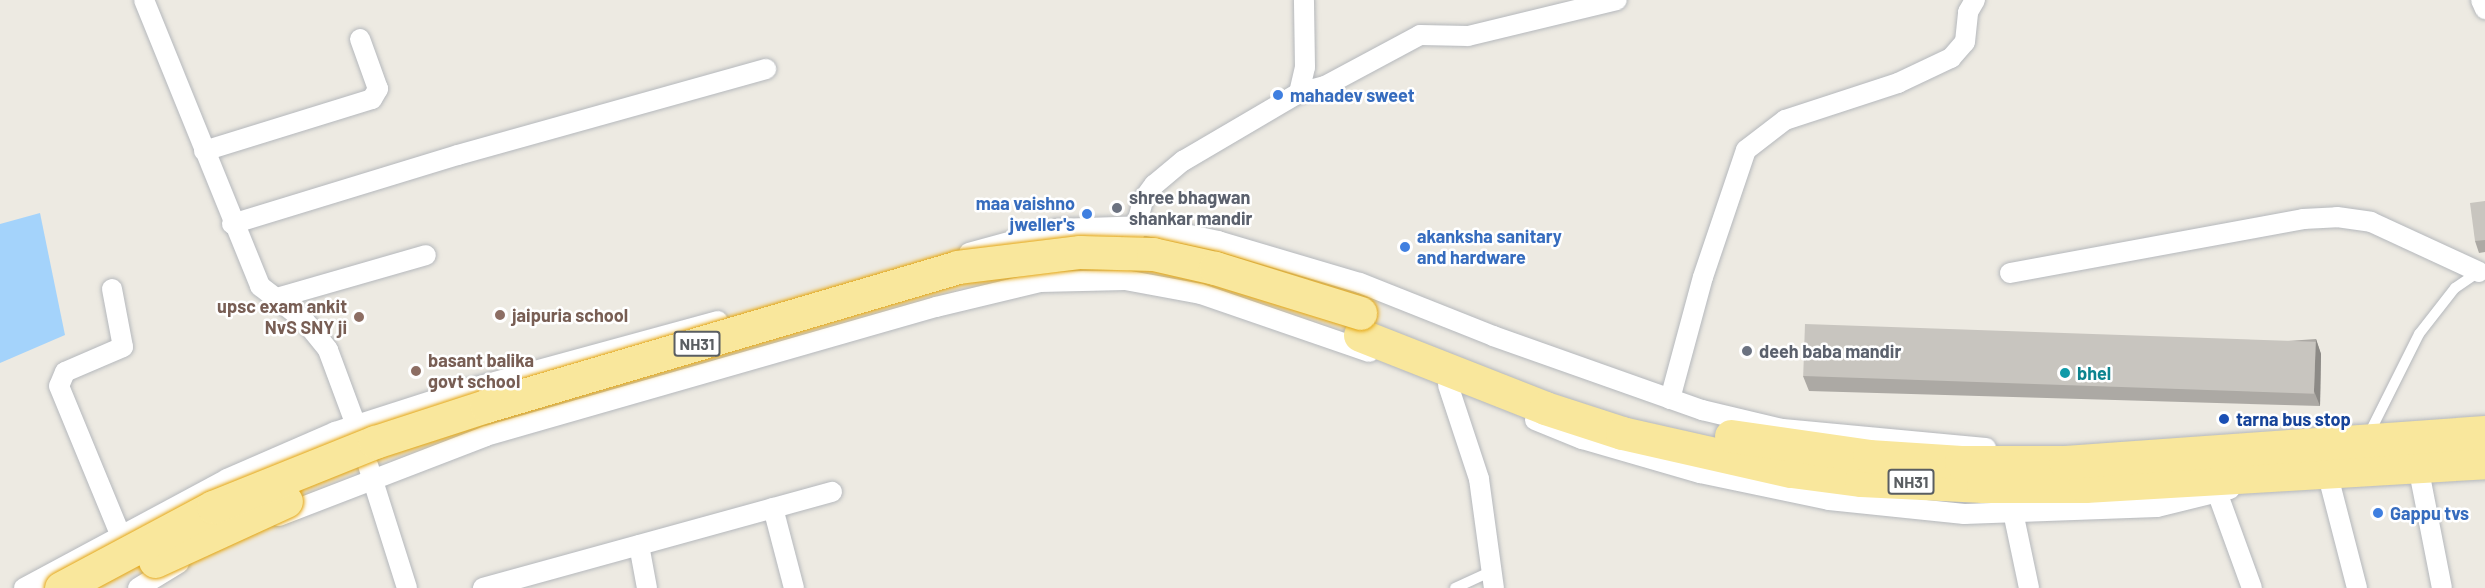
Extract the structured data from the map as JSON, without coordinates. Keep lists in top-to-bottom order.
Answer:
{
  "streets": {
    "highway": ["NH31"]
  },
  "places": [
    "mahadev sweet",
    "shree bhagwan shankar mandir",
    "maa vaishno jweller's",
    "akanksha sanitary and hardware",
    "jaipuria school",
    "upsc exam ankit NvS SNY ji",
    "deeh baba mandir",
    "basant balika govt school",
    "bhel",
    "tarna bus stop",
    "Gappu tvs"
  ]
}
